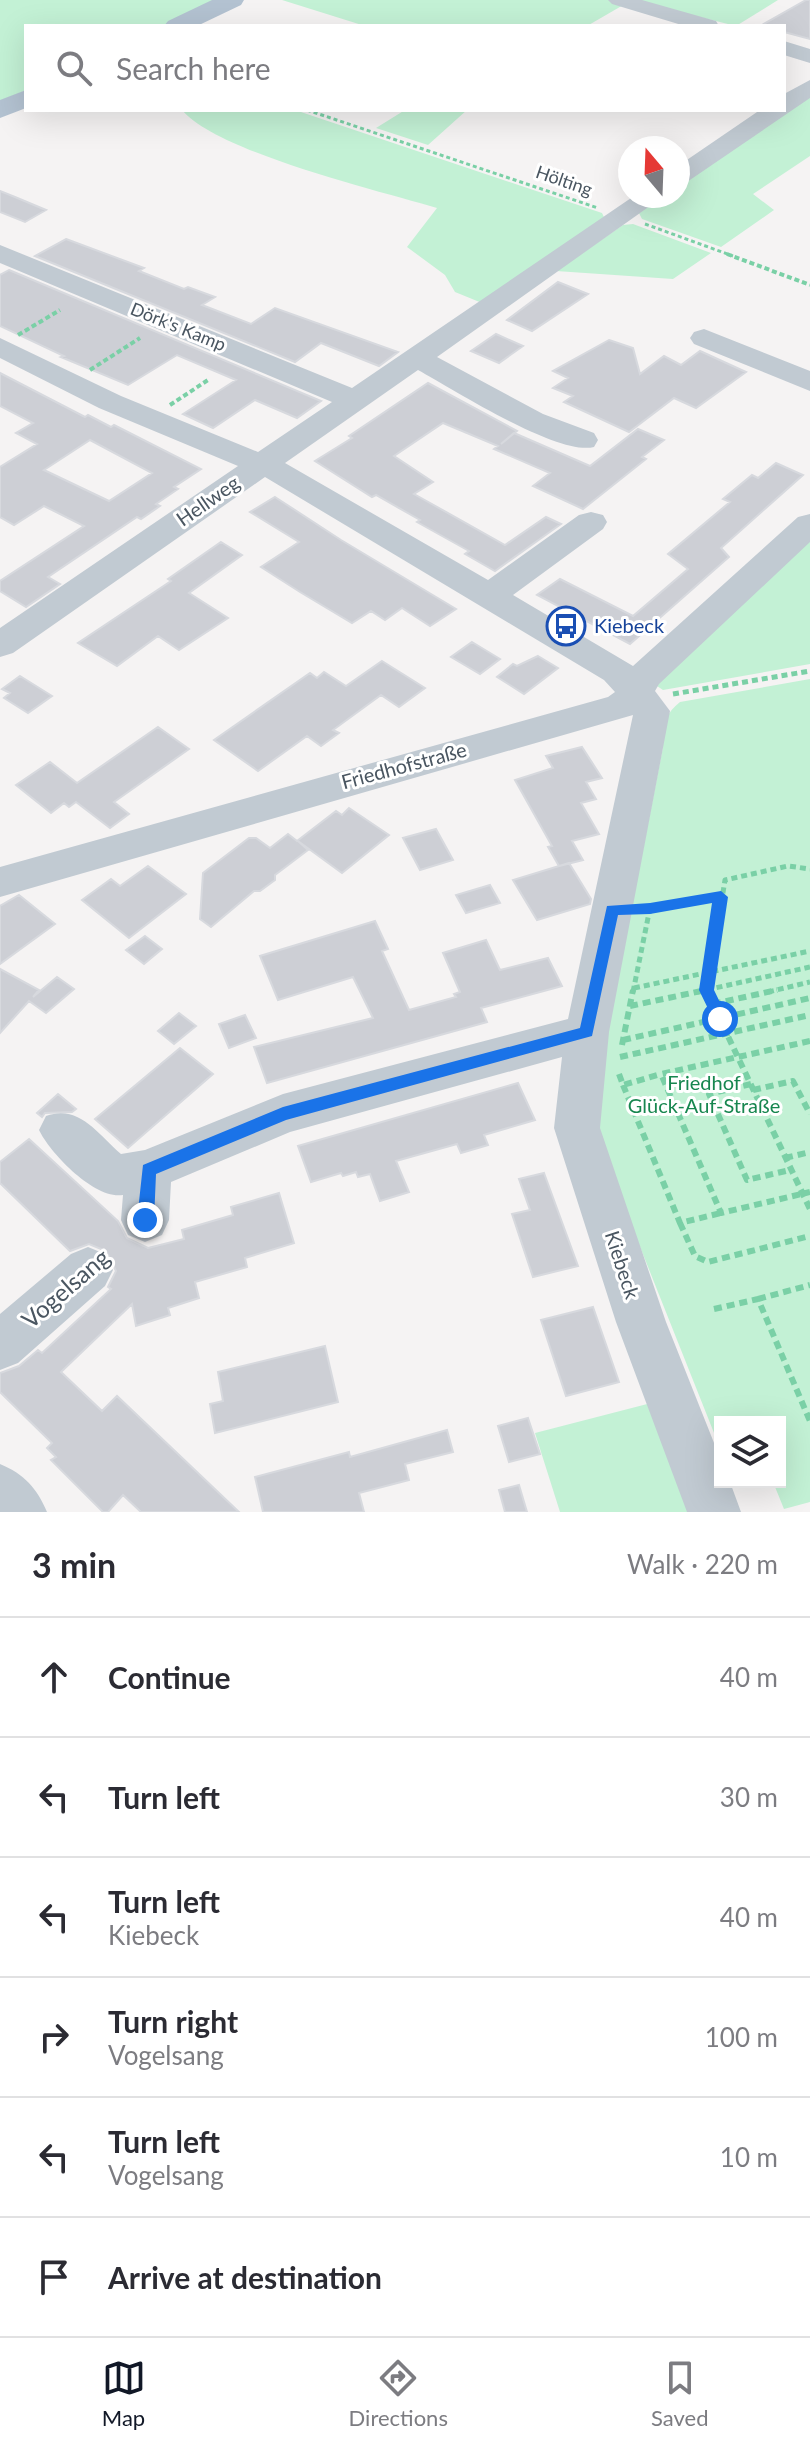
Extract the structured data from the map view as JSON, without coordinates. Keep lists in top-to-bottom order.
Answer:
{
  "streets": {
    "street": [
      "Dörk's Kamp",
      "Hellweg",
      "Friedhofstraße",
      "Kiebeck",
      "Vogelsang"
    ],
    "path": ["Hölting"]
  },
  "crossings": [
    ["Hölting", "Hellweg"],
    ["Dörk's Kamp", "Hellweg"],
    ["Hellweg", "Kiebeck"],
    ["Friedhofstraße", "Kiebeck"]
  ],
  "parks": ["Friedhof Glück-Auf-Straße"],
  "places": {
    "bus stop": ["Kiebeck"]
  },
  "north": "top",
  "page": {
    "search": "Search here",
    "heading": ["3 min", "Walk · 220 m"],
    "list": [
      ["Continue", "40 m"],
      ["Turn left", "30 m"],
      ["Turn left", "Kiebeck", "40 m"],
      ["Turn right", "Vogelsang", "100 m"],
      ["Turn left", "Vogelsang", "10 m"],
      "Arrive at destination"
    ],
    "nav": ["Map", "Directions", "Saved"]
  }
}
